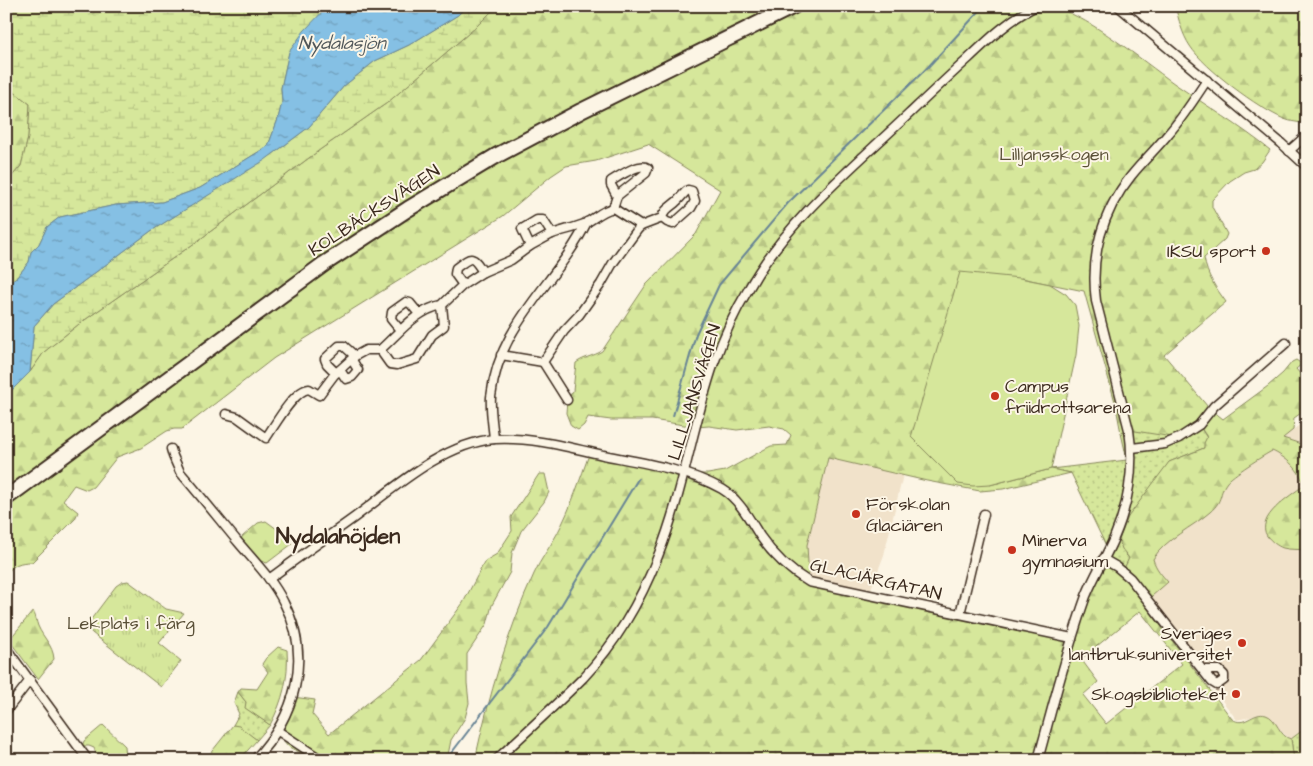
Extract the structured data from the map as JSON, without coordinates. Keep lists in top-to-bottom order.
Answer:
{
  "streets": {
    "highway": ["KOLBÄCKSVÄGEN"],
    "street": ["LILLJANSVÄGEN", "GLACIÄRGATAN"]
  },
  "crossings": [
    ["LILLJANSVÄGEN", "GLACIÄRGATAN"]
  ],
  "districts": ["Nydalahöjden"],
  "water": ["Nydalasjön"],
  "parks": ["Lilljansskogen", "Lekplats i färg"],
  "places": [
    "IKSU sport",
    "Campus friidrottsarena",
    "Förskolan Glaciären",
    "Minerva gymnasium",
    "Sveriges lantbruksuniversitet",
    "Skogsbiblioteket"
  ]
}
